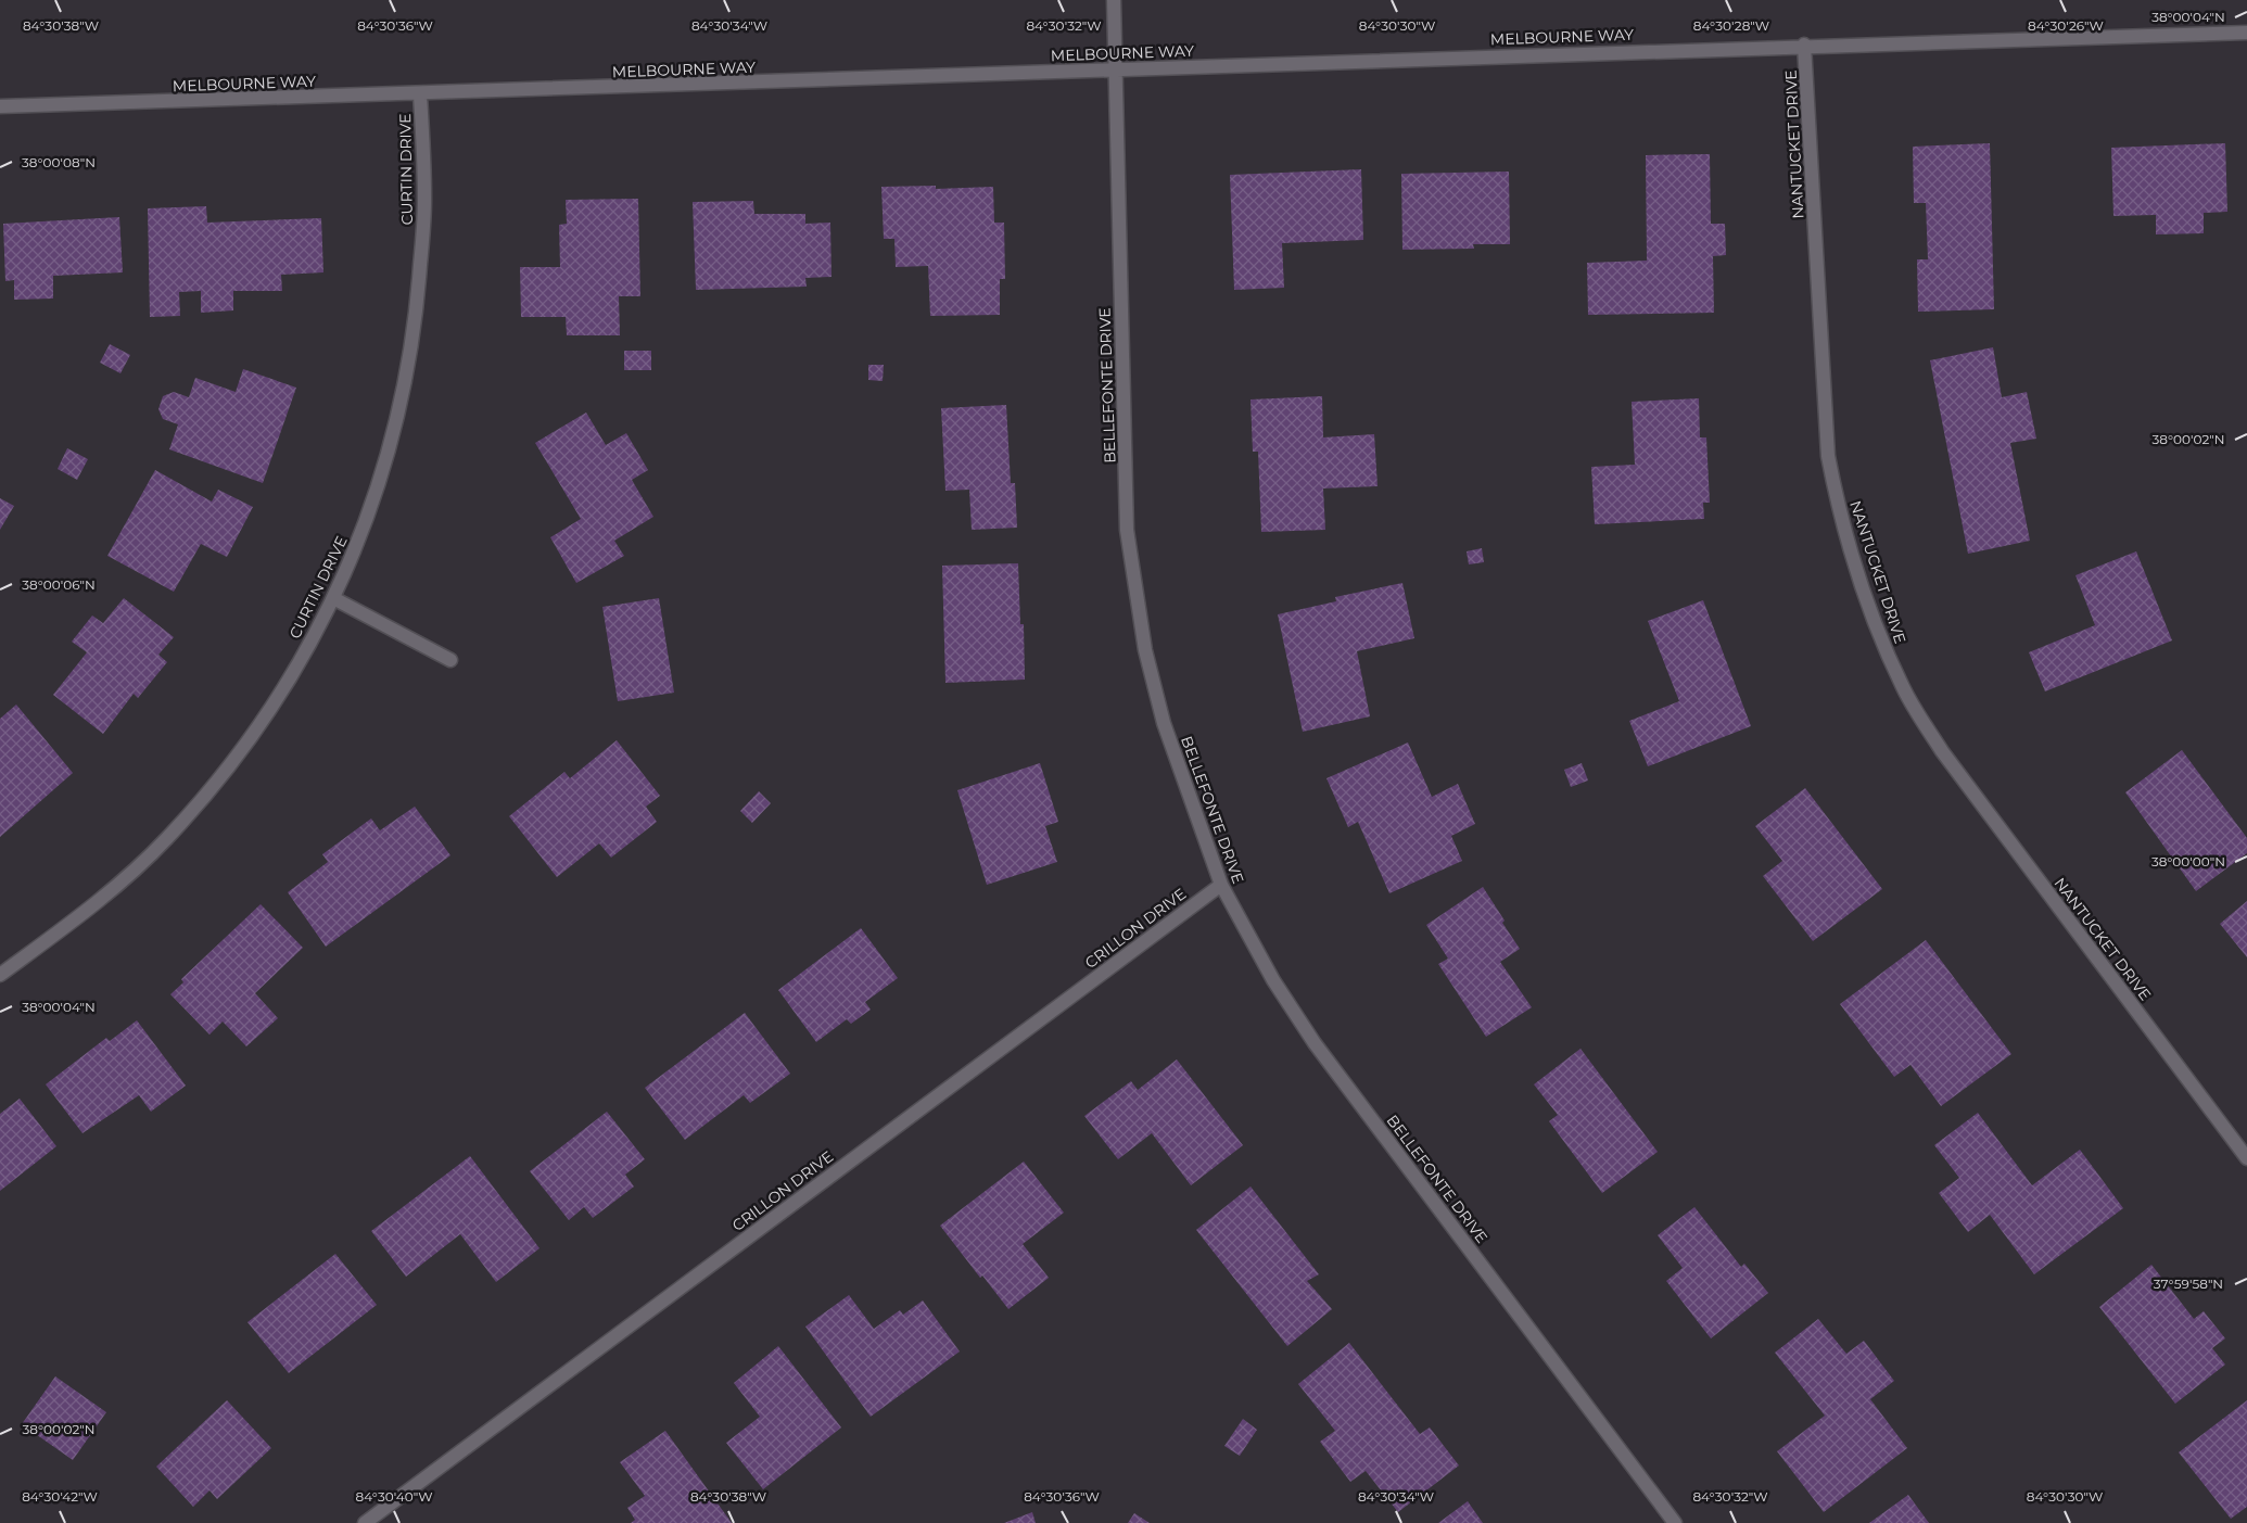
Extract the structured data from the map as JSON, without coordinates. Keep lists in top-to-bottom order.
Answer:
{
  "streets": {
    "street": [
      "MELBOURNE WAY",
      "NANTUCKET DRIVE",
      "CURTIN DRIVE",
      "BELLEFONTE DRIVE",
      "CRILLON DRIVE"
    ]
  },
  "crossings": [
    ["MELBOURNE WAY", "NANTUCKET DRIVE"],
    ["MELBOURNE WAY", "CURTIN DRIVE"],
    ["MELBOURNE WAY", "BELLEFONTE DRIVE"],
    ["BELLEFONTE DRIVE", "CRILLON DRIVE"]
  ],
  "coordinates": [
    "38°00'04\"N",
    "84°30'38\"W",
    "84°30'36\"W",
    "84°30'34\"W",
    "84°30'32\"W",
    "84°30'30\"W",
    "84°30'28\"W",
    "84°30'26\"W",
    "38°00'08\"N",
    "38°00'02\"N",
    "38°00'06\"N",
    "38°00'00\"N",
    "37°59'58\"N",
    "84°30'42\"W",
    "84°30'40\"W"
  ]
}
